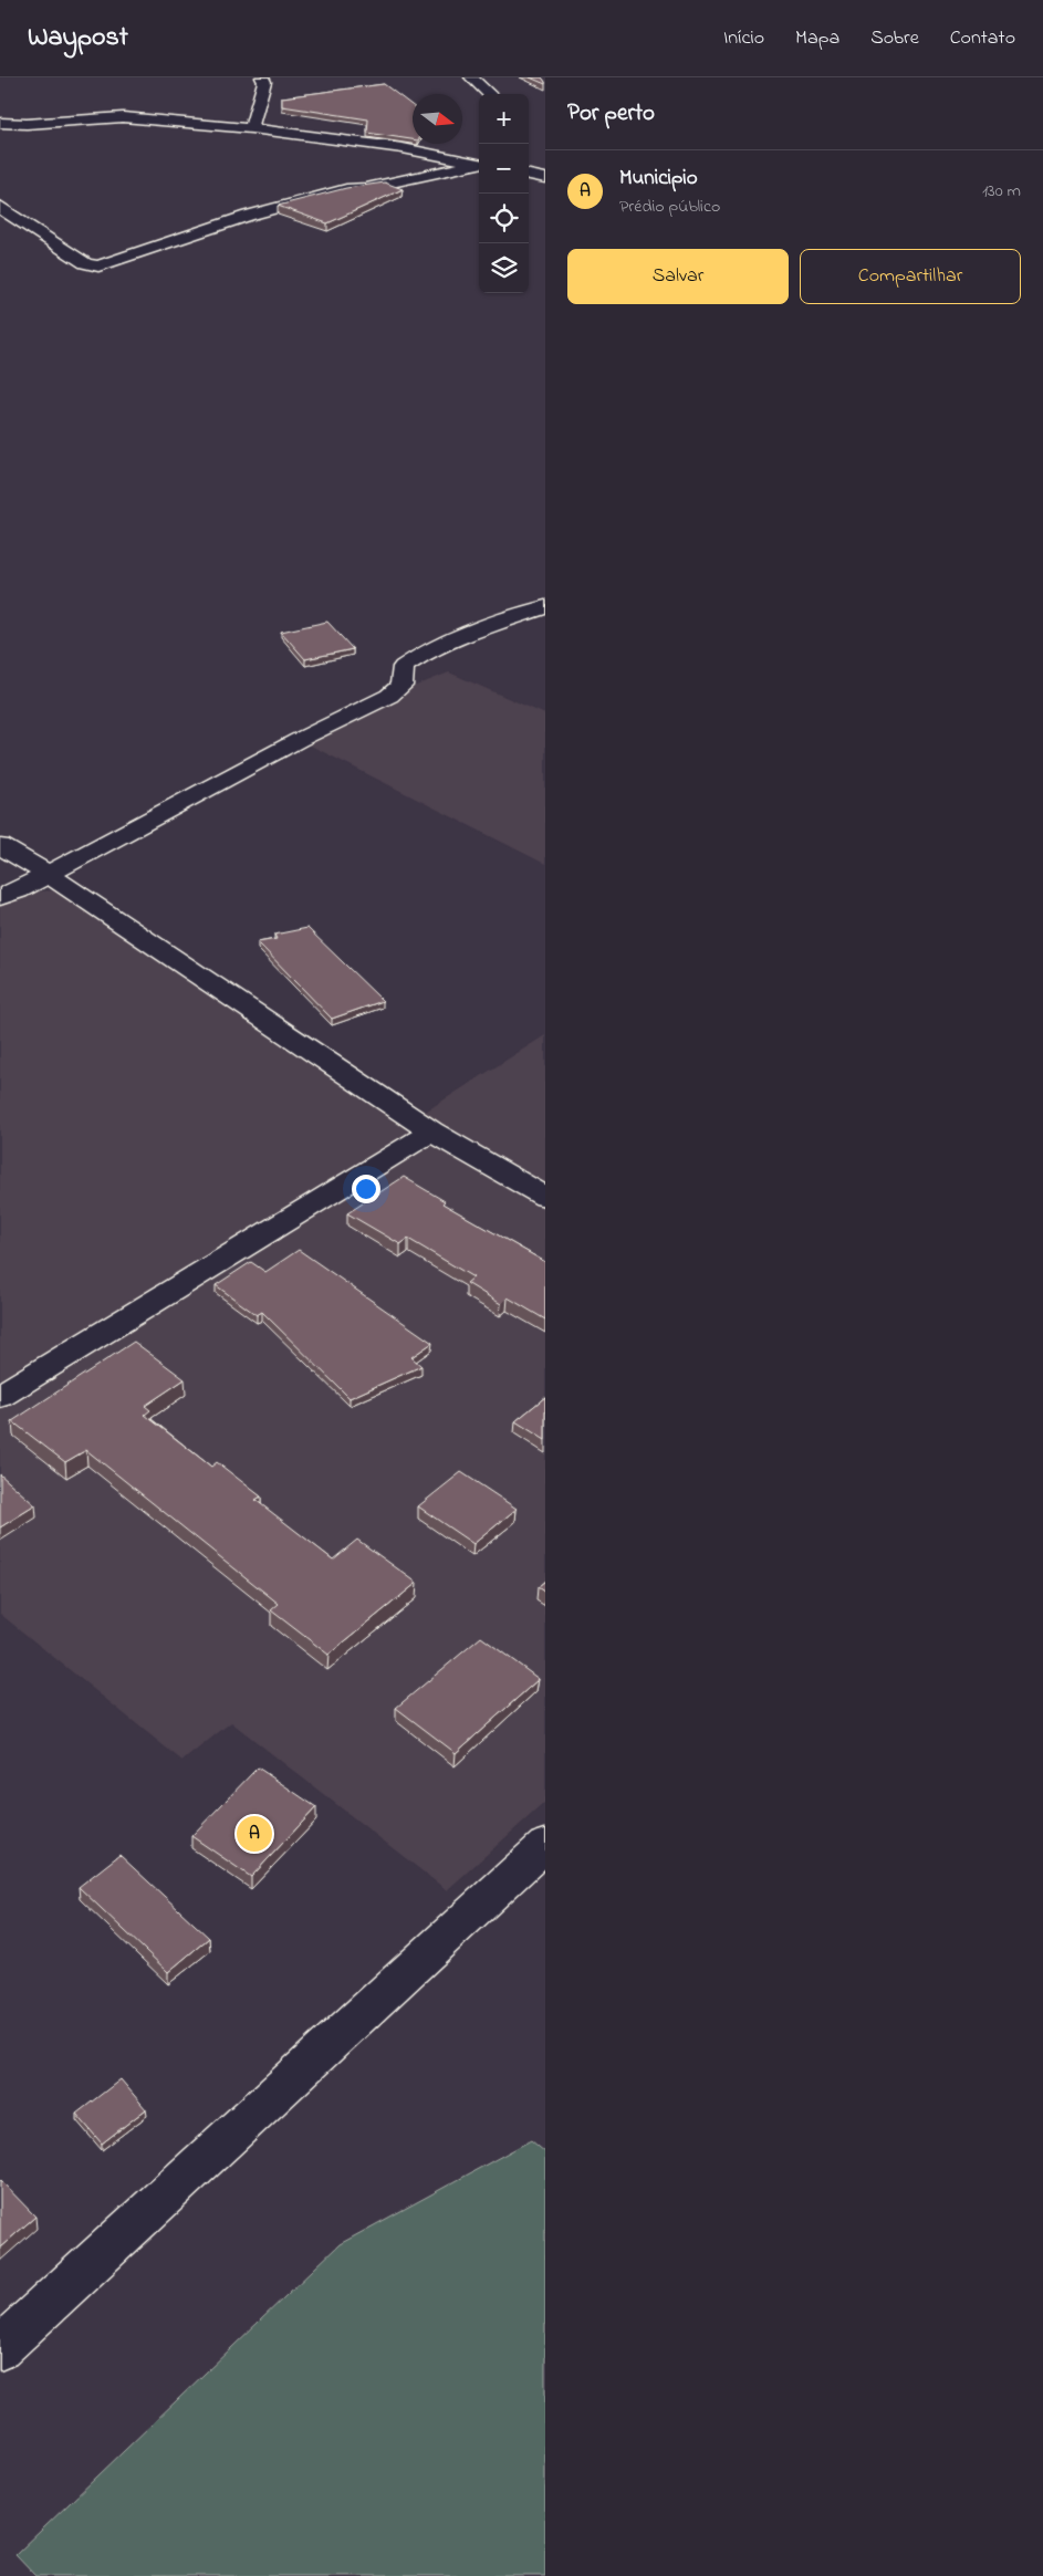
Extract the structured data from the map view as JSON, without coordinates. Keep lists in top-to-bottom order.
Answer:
{
  "north": "right",
  "page": {
    "header": "Waypost",
    "nav": [
      "Início",
      "Mapa",
      "Sobre",
      "Contato"
    ],
    "heading": "Por perto",
    "map_buttons": ["+", "−"],
    "list": [
      {
        "mark": "A",
        "name": "Municipio",
        "note": "Prédio público",
        "value": "130 m"
      }
    ],
    "buttons": ["Salvar", "Compartilhar"],
    "pins": "A"
  }
}
